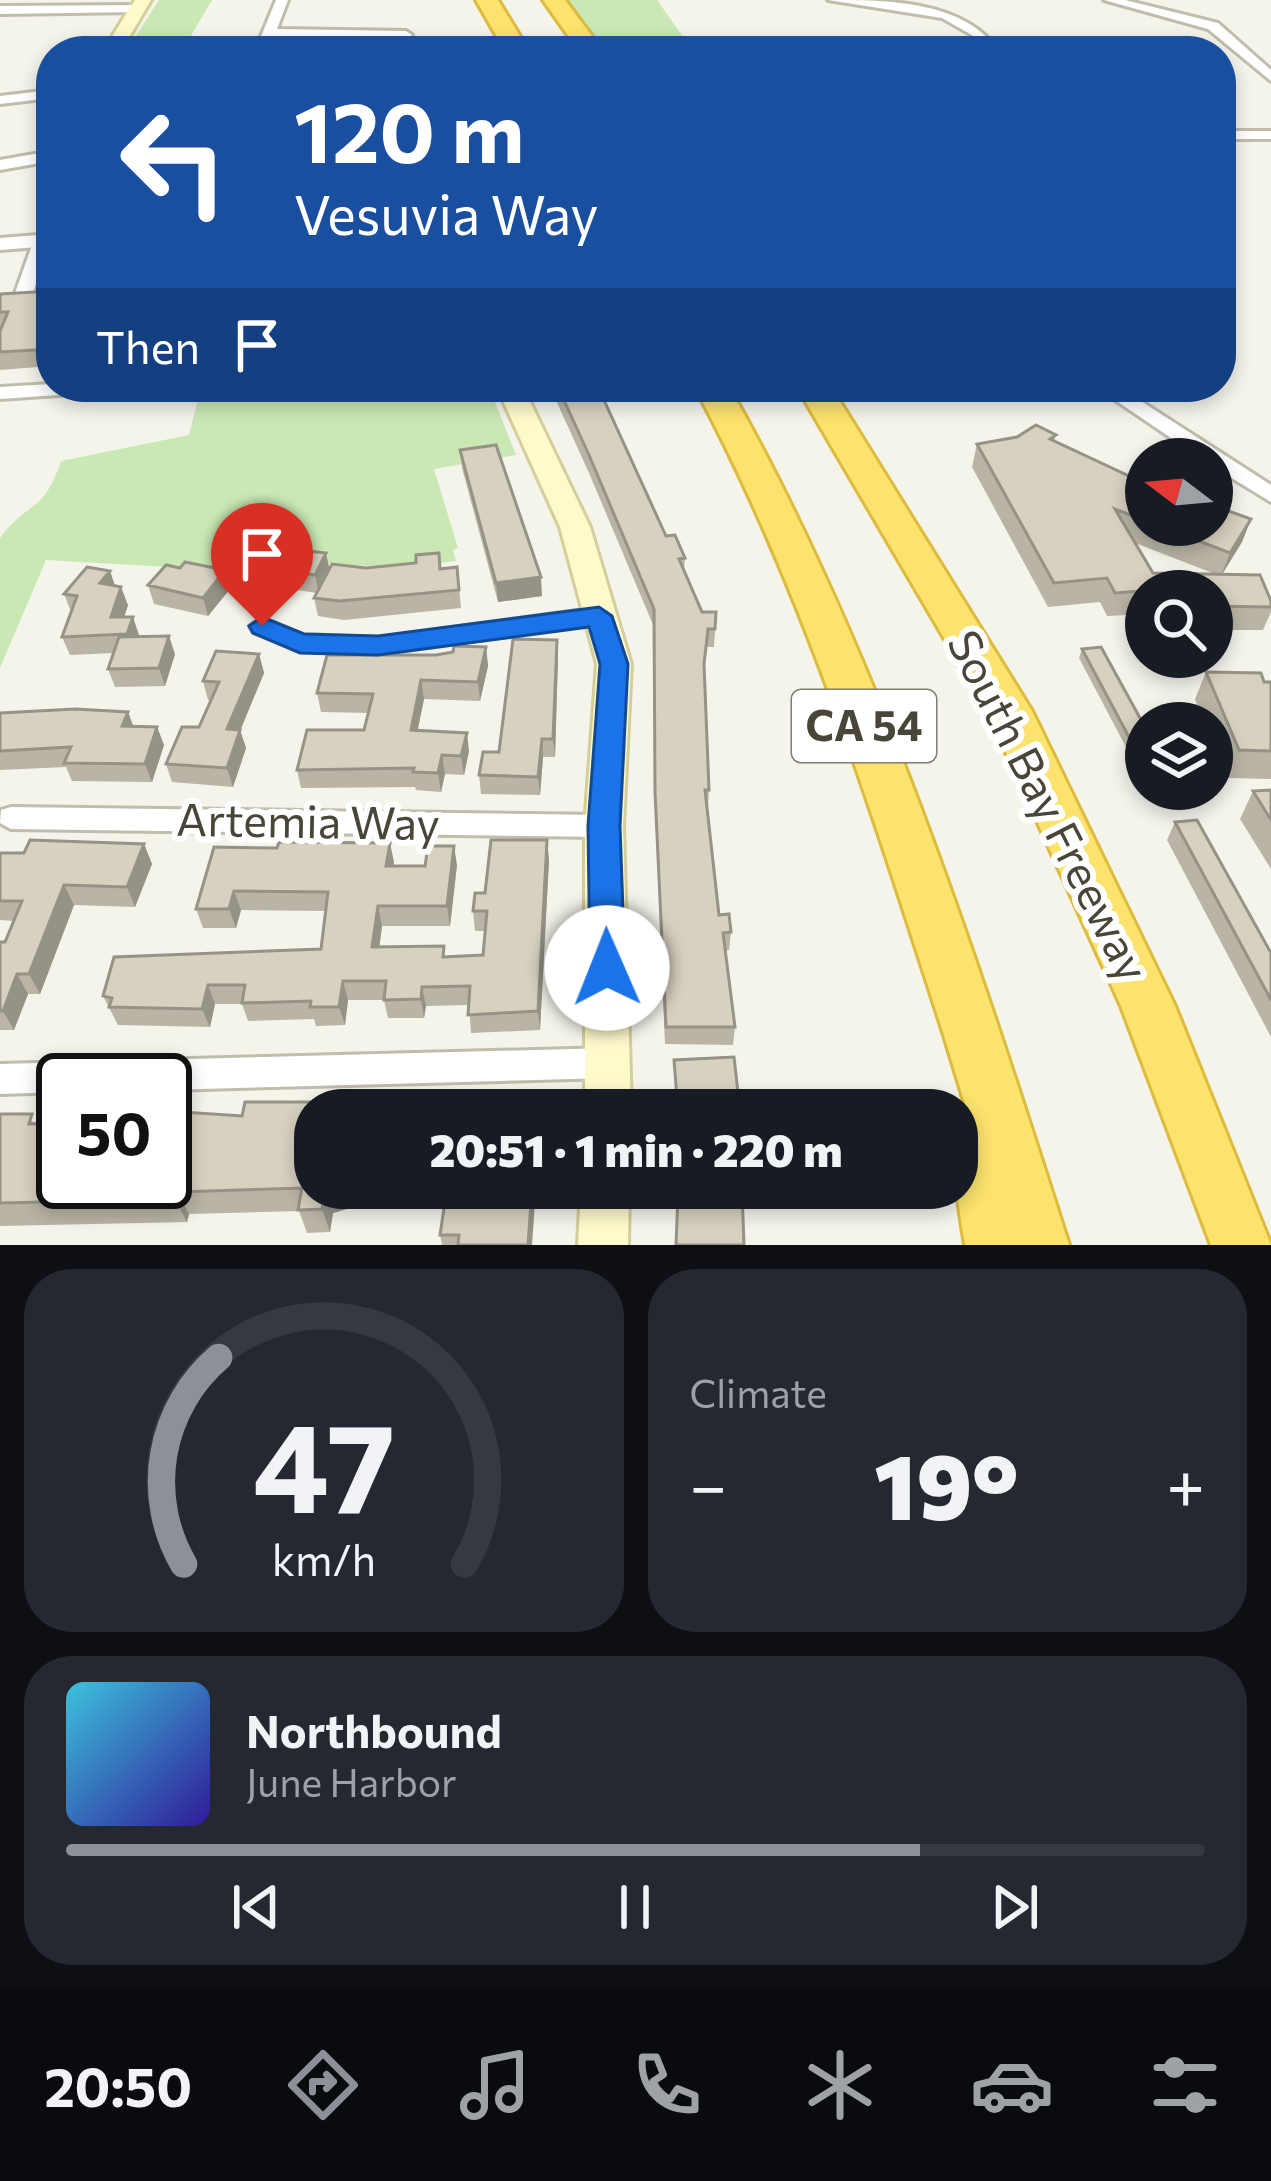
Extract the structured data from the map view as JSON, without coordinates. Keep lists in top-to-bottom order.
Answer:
{
  "streets": {
    "highway": ["CA 54", "South Bay Freeway"],
    "street": ["Artemia Way"]
  },
  "north": "left",
  "page": {
    "turn": ["120 m", "Vesuvia Way"],
    "then": "Then",
    "limit": "50",
    "trip": "20:51 · 1 min · 220 m",
    "tile": "Climate",
    "heat": ["−", "19°", "+"],
    "song": ["Northbound", "June Harbor"],
    "tabs": "20:50",
    "gauge": ["47", "km/h"]
  }
}
